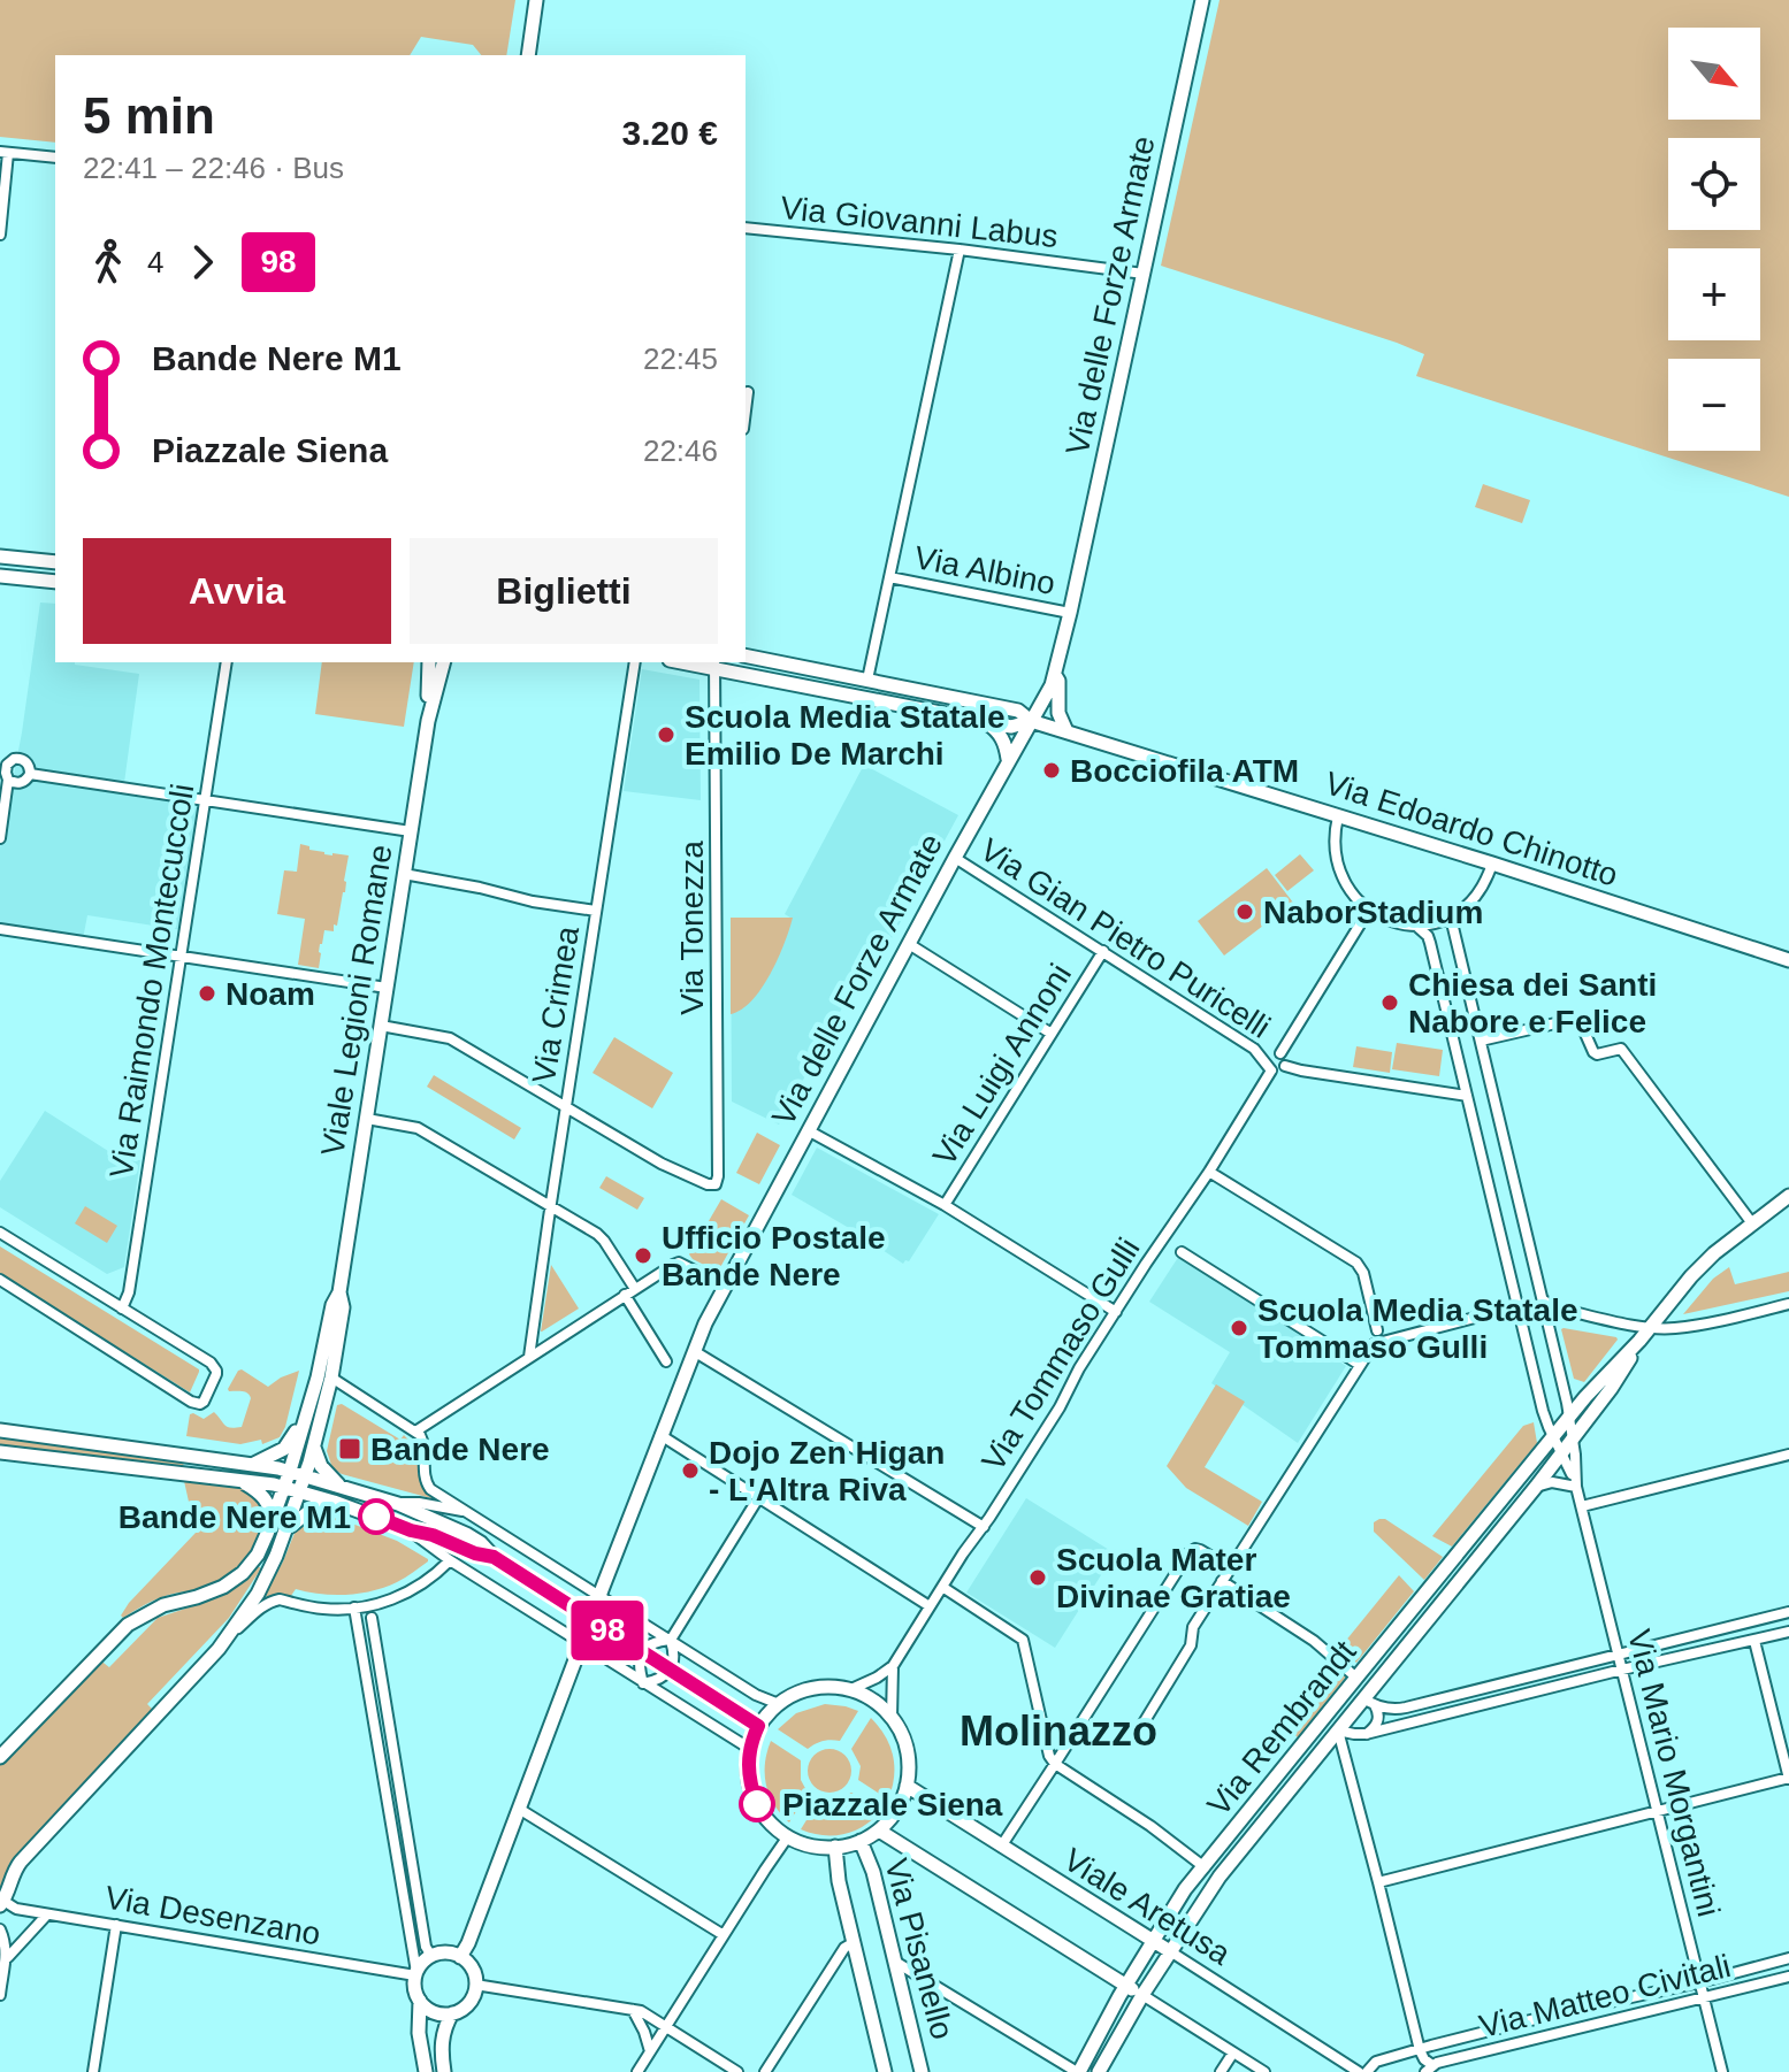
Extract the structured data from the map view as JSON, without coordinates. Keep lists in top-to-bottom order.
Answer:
{
  "streets": {
    "street": [
      "Via Giovanni Labus",
      "Via delle Forze Armate",
      "Via Albino",
      "Via Edoardo Chinotto",
      "Via Tonezza",
      "Via Gian Pietro Puricelli",
      "Via Raimondo Montecuccoli",
      "Viale Legioni Romane",
      "Via Crimea",
      "Via Luigi Annoni",
      "Via Tommaso Gulli",
      "Via Rembrandt",
      "Via Mario Morgantini",
      "Viale Aretusa",
      "Via Desenzano",
      "Via Pisanello",
      "Via Matteo Civitali"
    ]
  },
  "crossings": [
    ["Via Giovanni Labus", "Via delle Forze Armate"],
    ["Via delle Forze Armate", "Via Albino"],
    ["Via delle Forze Armate", "Via Edoardo Chinotto"],
    ["Via delle Forze Armate", "Via Gian Pietro Puricelli"],
    ["Via delle Forze Armate", "Via Desenzano"],
    ["Via Tonezza", "Via Crimea"],
    ["Via Gian Pietro Puricelli", "Via Luigi Annoni"],
    ["Via Gian Pietro Puricelli", "Via Tommaso Gulli"],
    ["Viale Legioni Romane", "Via Desenzano"],
    ["Via Tommaso Gulli", "Viale Aretusa"],
    ["Via Tommaso Gulli", "Via Pisanello"],
    ["Via Rembrandt", "Via Mario Morgantini"],
    ["Via Rembrandt", "Viale Aretusa"],
    ["Via Mario Morgantini", "Via Matteo Civitali"],
    ["Viale Aretusa", "Via Pisanello"]
  ],
  "districts": ["Molinazzo"],
  "places": {
    "other": [
      "Scuola Media Statale Emilio De Marchi",
      "Bocciofila ATM",
      "NaborStadium",
      "Noam",
      "Chiesa dei Santi Nabore e Felice",
      "Ufficio Postale Bande Nere",
      "Scuola Media Statale Tommaso Gulli",
      "Dojo Zen Higan - L'Altra Riva",
      "Bande Nere M1",
      "Scuola Mater Divinae Gratiae",
      "Piazzale Siena"
    ],
    "transit": ["Bande Nere"]
  },
  "lines": ["bus line 98"],
  "north": "bottom right",
  "page": {
    "on_map": "98",
    "map_buttons": ["+", "−"],
    "heading": ["5 min", "22:41 – 22:46 · Bus", "3.20 €"],
    "legs": ["4", "98"],
    "list": [
      {
        "name": "Bande Nere M1",
        "value": "22:45"
      },
      {
        "name": "Piazzale Siena",
        "value": "22:46"
      }
    ],
    "buttons": ["Avvia", "Biglietti"]
  }
}
